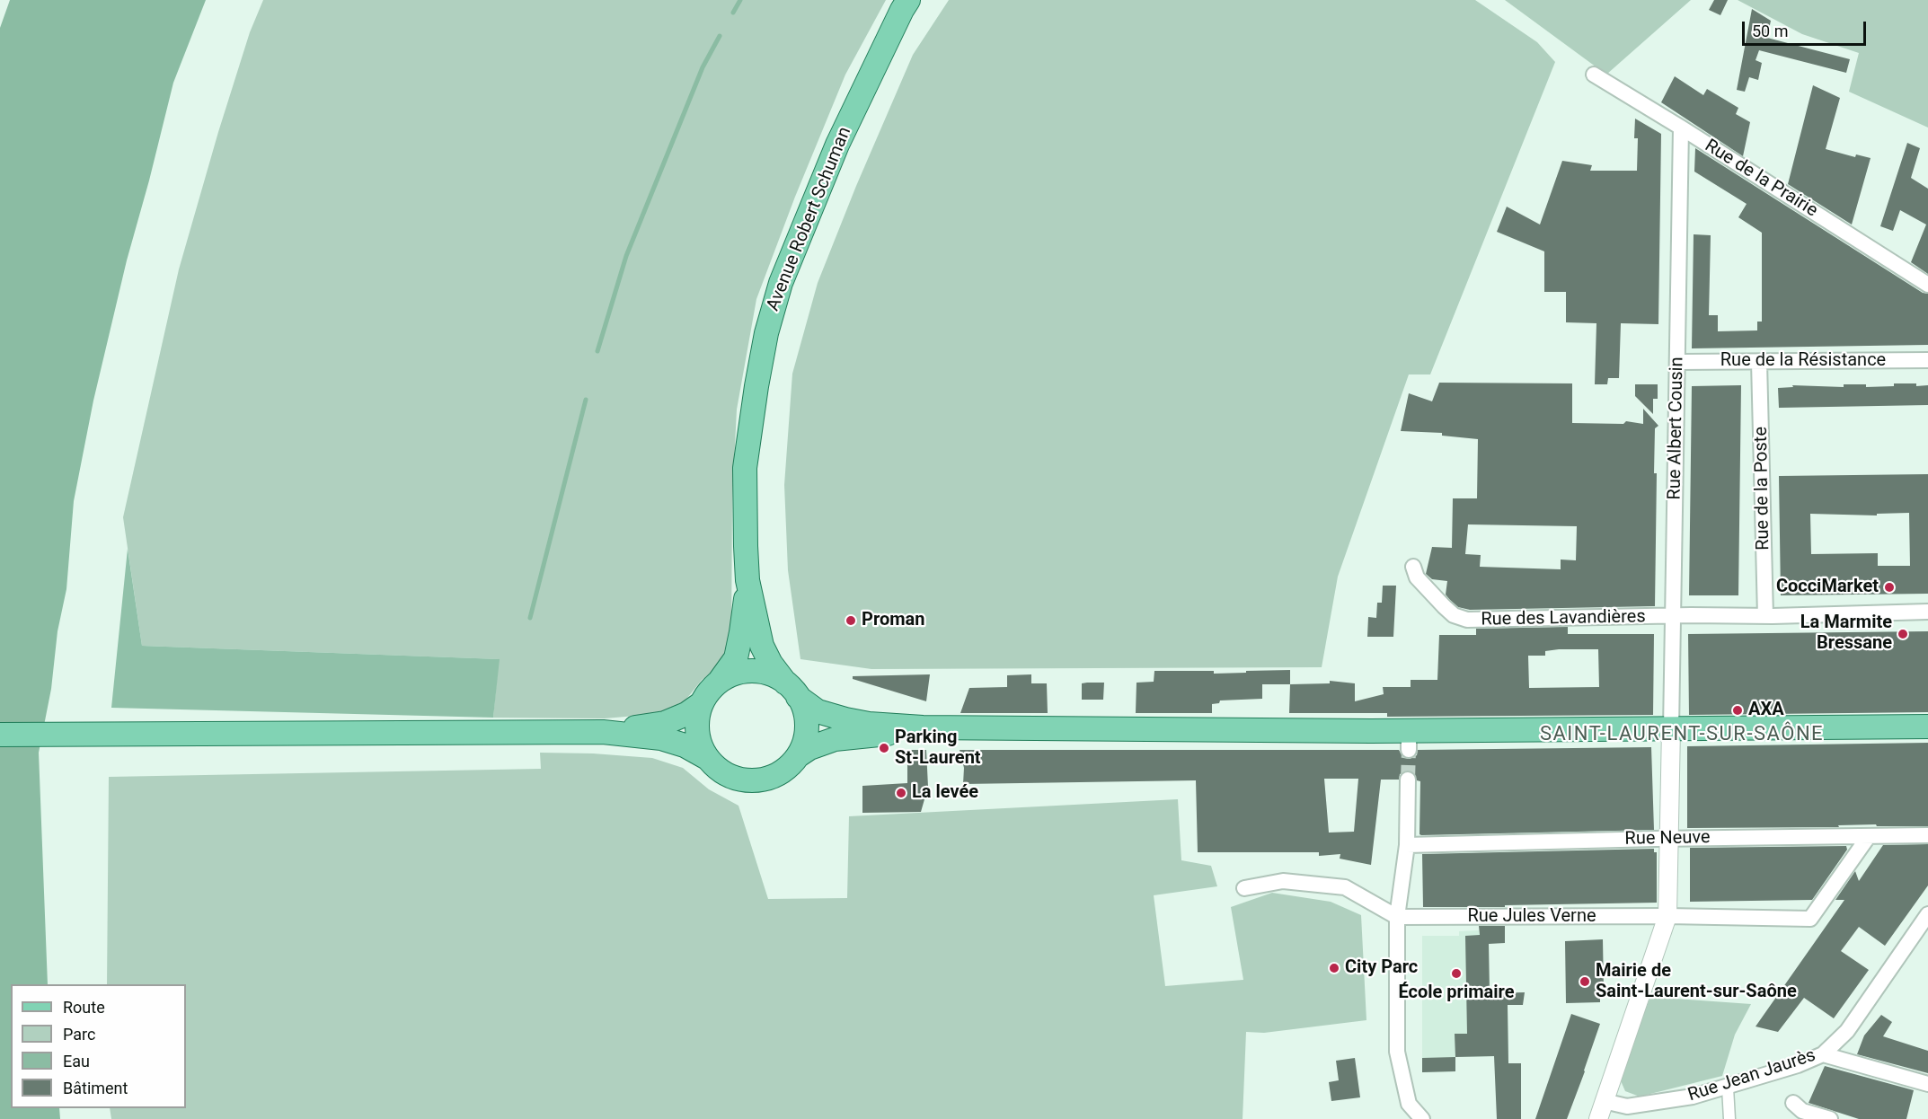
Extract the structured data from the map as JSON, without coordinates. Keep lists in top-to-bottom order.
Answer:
{
  "streets": {
    "main road": ["Avenue Robert Schuman"],
    "street": [
      "Rue de la Prairie",
      "Rue de la Résistance",
      "Rue Albert Cousin",
      "Rue de la Poste",
      "Rue des Lavandières",
      "Rue Neuve",
      "Rue Jules Verne",
      "Rue Jean Jaurès"
    ]
  },
  "crossings": [
    ["Rue de la Prairie", "Rue Albert Cousin"],
    ["Rue de la Résistance", "Rue Albert Cousin"],
    ["Rue de la Résistance", "Rue de la Poste"],
    ["Rue Albert Cousin", "Rue des Lavandières"],
    ["Rue de la Poste", "Rue des Lavandières"],
    ["Rue Neuve", "Rue Jules Verne"]
  ],
  "districts": ["SAINT-LAURENT-SUR-SAÔNE"],
  "places": [
    "CocciMarket",
    "Proman",
    "La Marmite Bressane",
    "AXA",
    "Parking St-Laurent",
    "La levée",
    "City Parc",
    "École primaire",
    "Mairie de Saint-Laurent-sur-Saône"
  ],
  "legend": [
    "Route",
    "Parc",
    "Eau",
    "Bâtiment"
  ],
  "scale_bar": "50 m"
}
